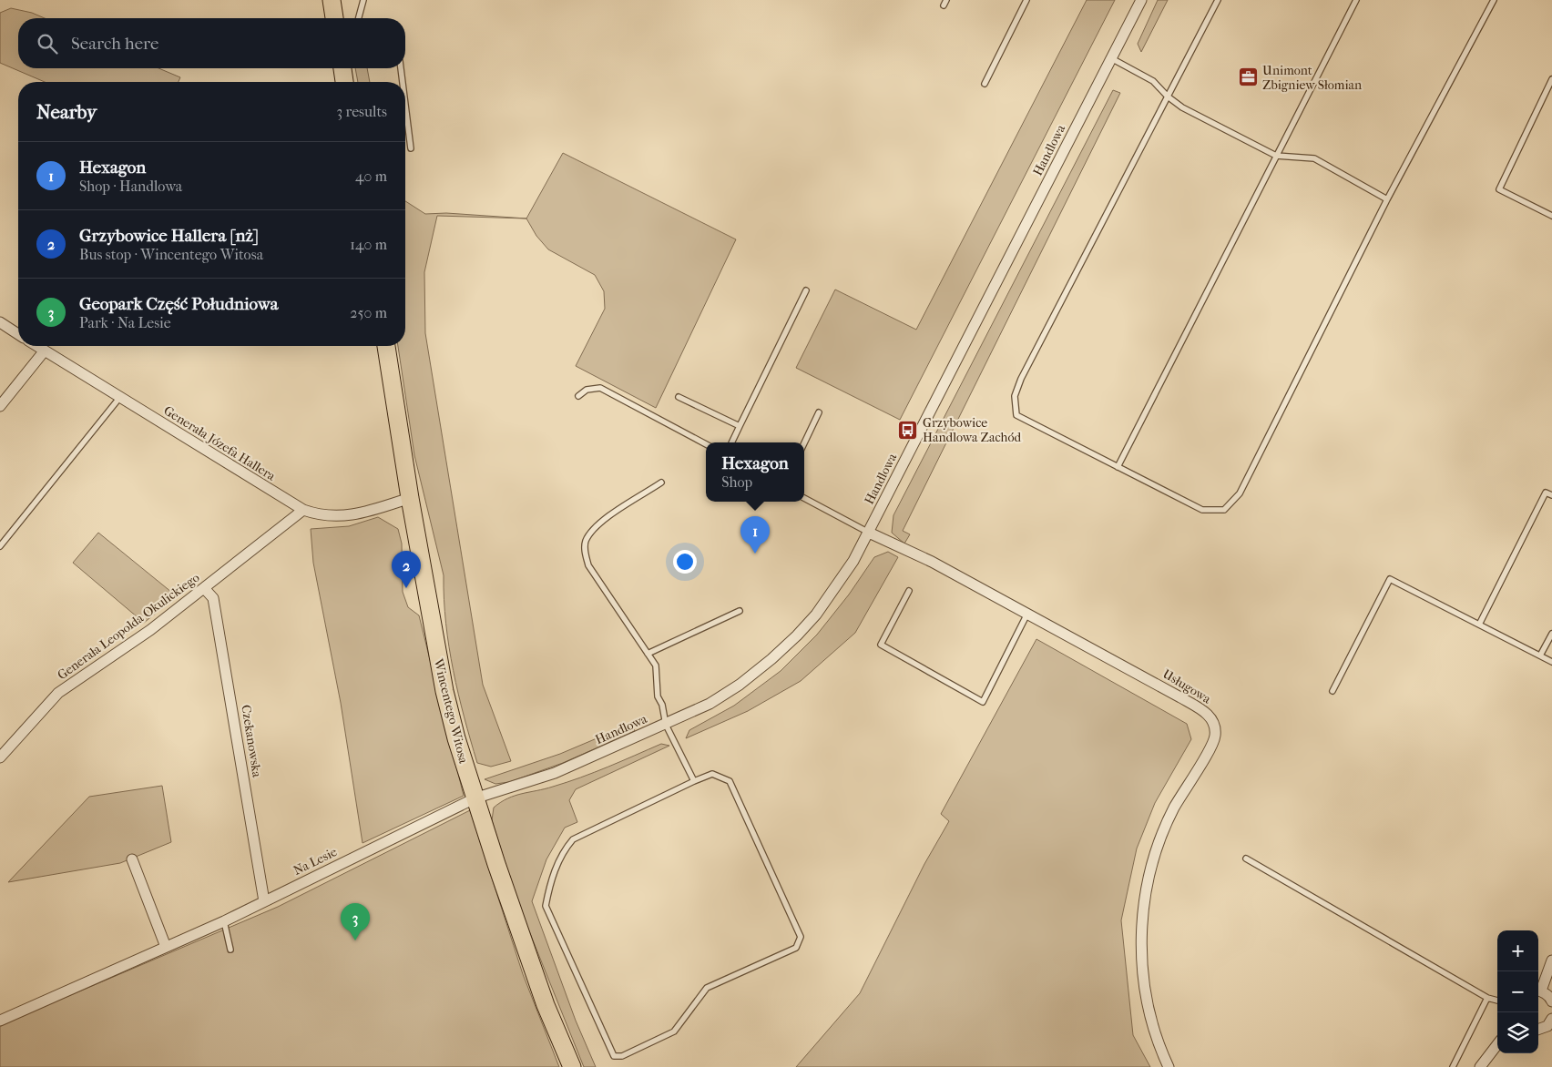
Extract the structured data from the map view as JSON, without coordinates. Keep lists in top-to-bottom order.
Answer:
{
  "streets": {
    "main road": ["Wincentego Witosa"],
    "street": [
      "Handlowa",
      "Generała Józefa Hallera",
      "Generała Leopolda Okulickiego",
      "Usługowa",
      "Czekanowska",
      "Na Lesie"
    ]
  },
  "crossings": [
    ["Handlowa", "Usługowa"],
    ["Handlowa", "Wincentego Witosa"],
    ["Handlowa", "Na Lesie"],
    ["Generała Józefa Hallera", "Generała Leopolda Okulickiego"],
    ["Generała Józefa Hallera", "Wincentego Witosa"],
    ["Generała Leopolda Okulickiego", "Czekanowska"],
    ["Wincentego Witosa", "Na Lesie"],
    ["Czekanowska", "Na Lesie"]
  ],
  "places": {
    "office": ["Unimont Zbigniew Słomian"],
    "bus stop": ["Grzybowice Handlowa Zachód"]
  },
  "page": {
    "search": "Search here",
    "heading": ["Nearby", "3 results"],
    "list": [
      {
        "mark": "1",
        "name": "Hexagon",
        "note": "Shop · Handlowa",
        "value": "40 m"
      },
      {
        "mark": "2",
        "name": "Grzybowice Hallera [nż]",
        "note": "Bus stop · Wincentego Witosa",
        "value": "140 m"
      },
      {
        "mark": "3",
        "name": "Geopark Część Południowa",
        "note": "Park · Na Lesie",
        "value": "250 m"
      }
    ],
    "popup": ["Hexagon", "Shop"],
    "pins": ["1", "2", "3"],
    "map_buttons": ["+", "−"]
  }
}
